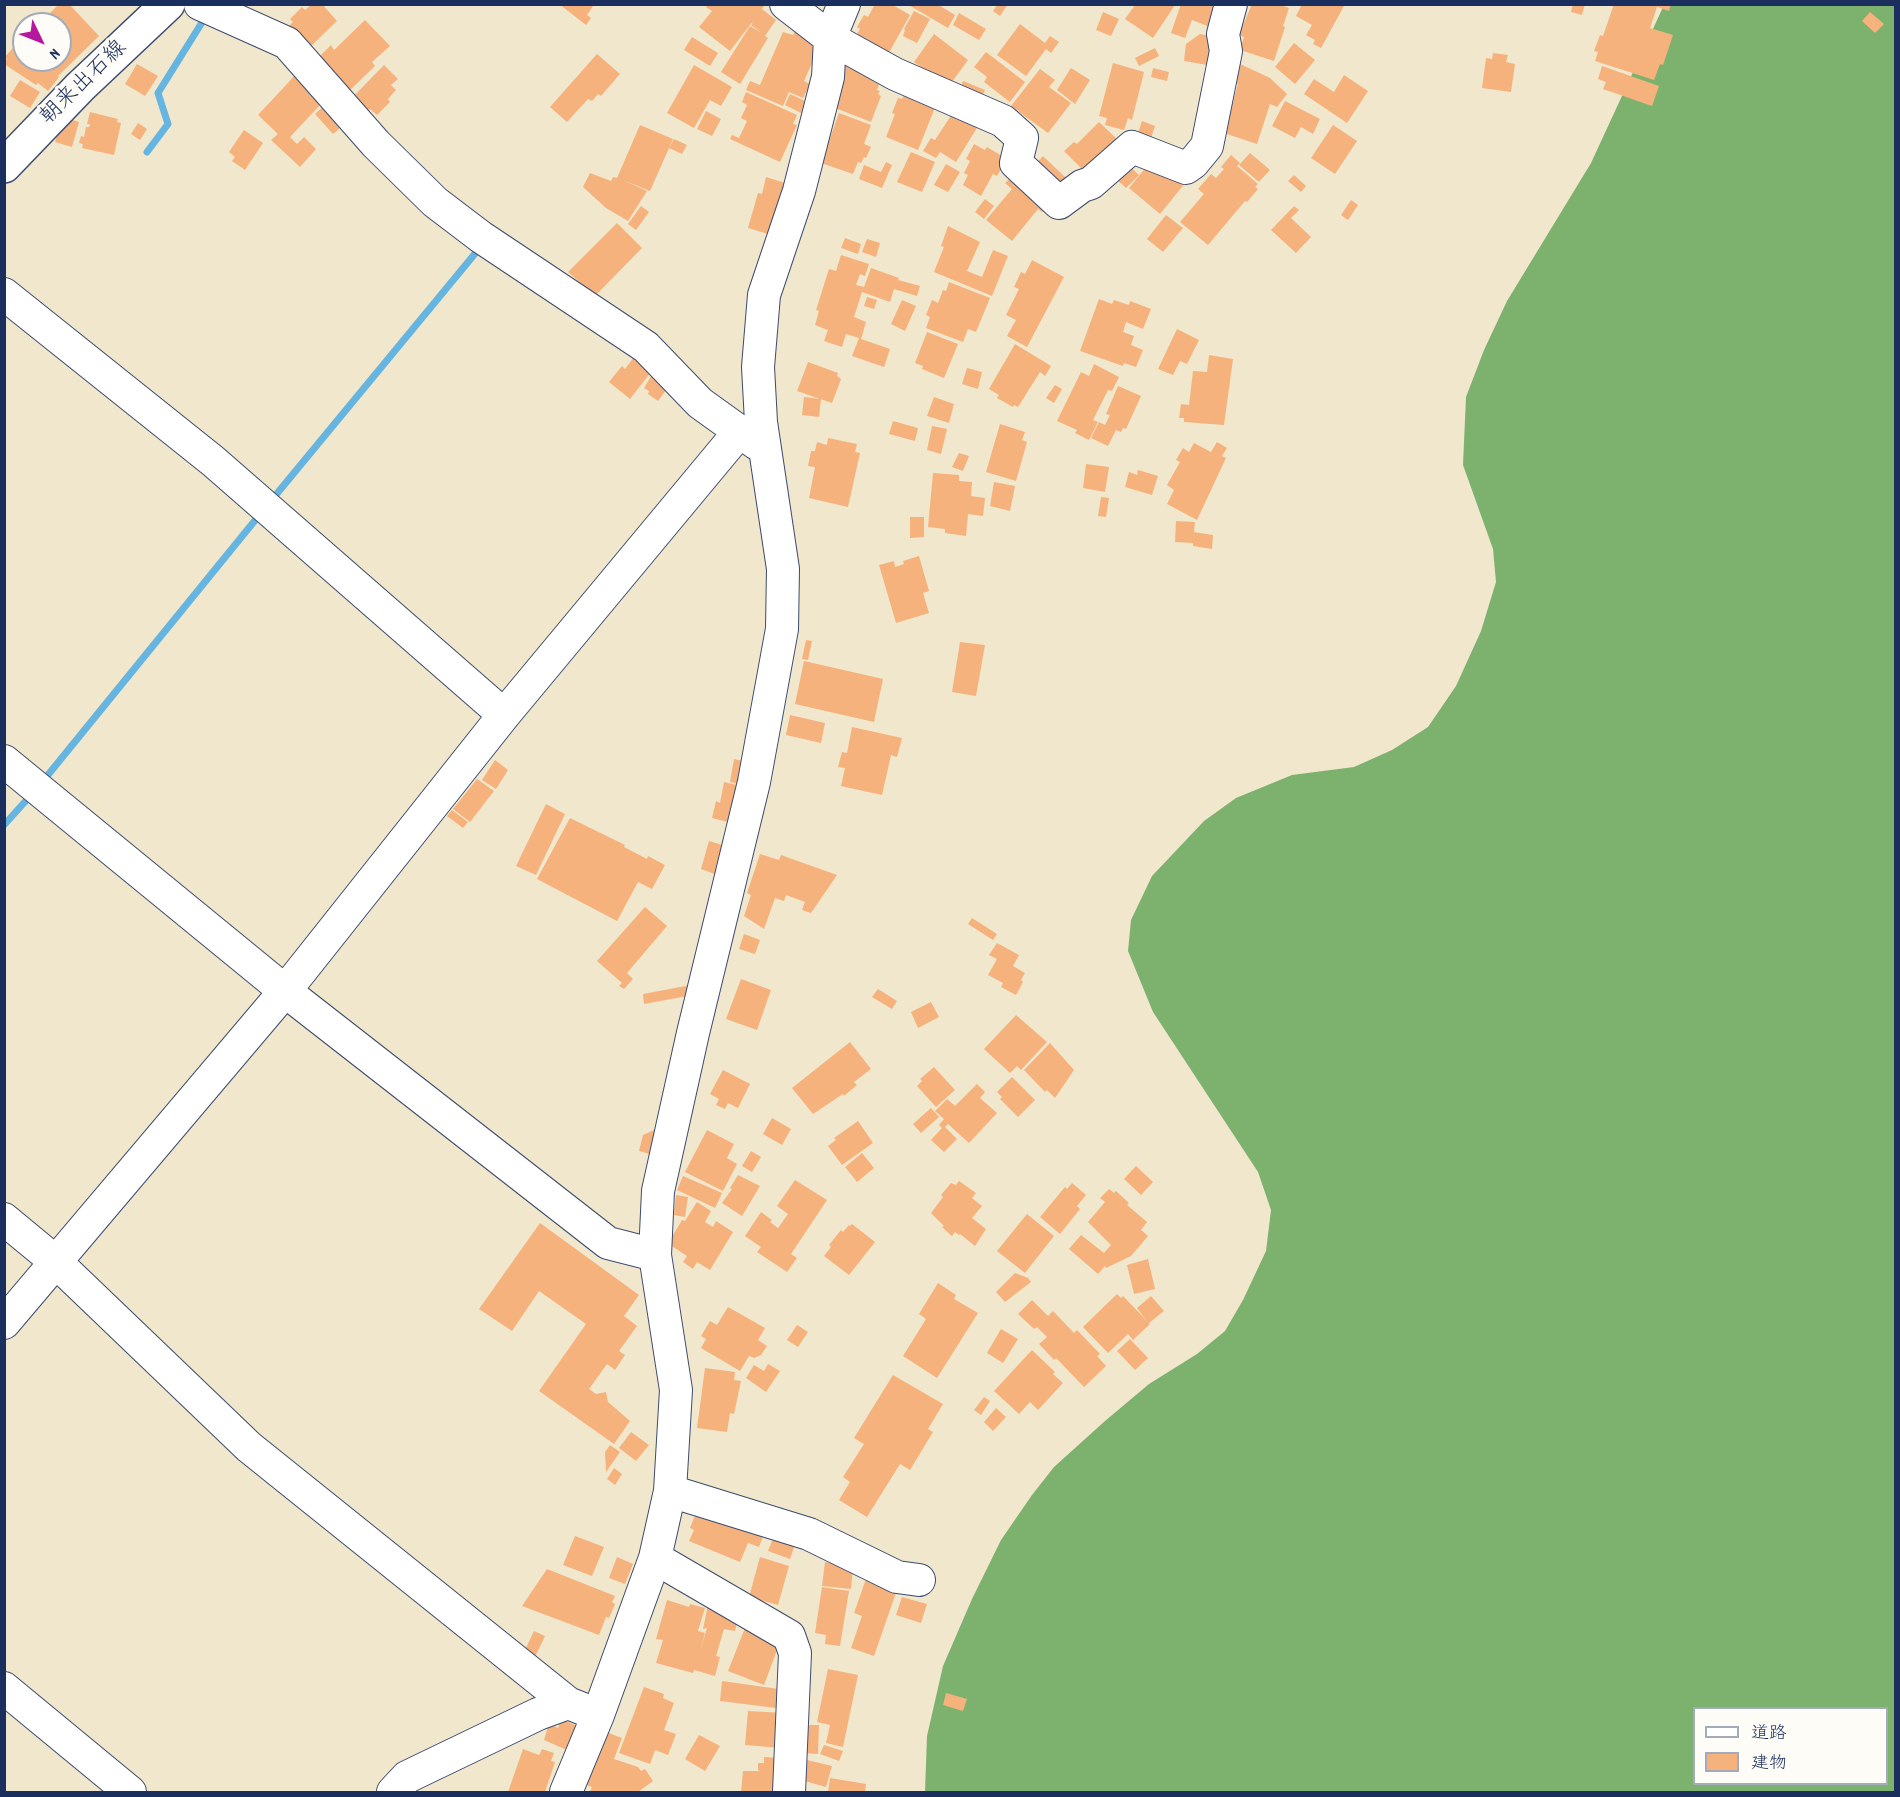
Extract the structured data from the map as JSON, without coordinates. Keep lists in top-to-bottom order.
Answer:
{
  "streets": {
    "main road": ["朝来出石線"]
  },
  "legend": ["道路", "建物"],
  "north": "bottom right"
}
